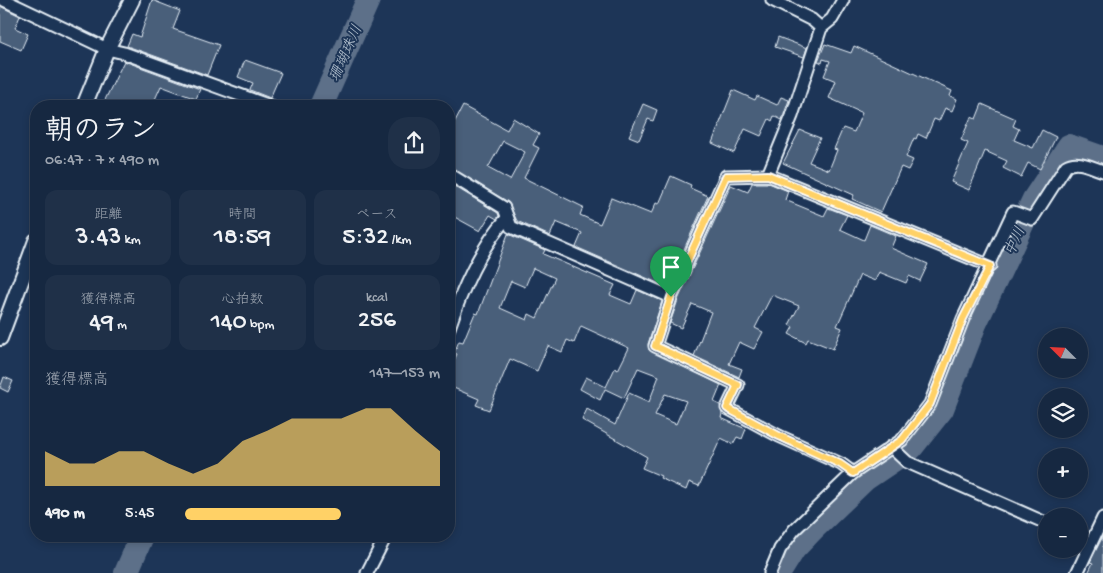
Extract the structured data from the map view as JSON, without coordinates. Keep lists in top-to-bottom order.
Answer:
{
  "water": ["珊瑚珠川", "中川"],
  "north": "top left",
  "page": {
    "heading": ["朝のラン", "06:47 · 7 × 490 m"],
    "stats": [
      ["距離", "3.43 km"],
      ["時間", "18:59"],
      ["ペース", "5:32 /km"],
      ["獲得標高", "49 m"],
      ["心拍数", "140 bpm"],
      ["kcal", "256"]
    ],
    "map_buttons": ["+", "−"],
    "chart": ["獲得標高", "147–153 m"],
    "list": [
      {
        "name": "490 m",
        "note": "5:45"
      }
    ]
  }
}
